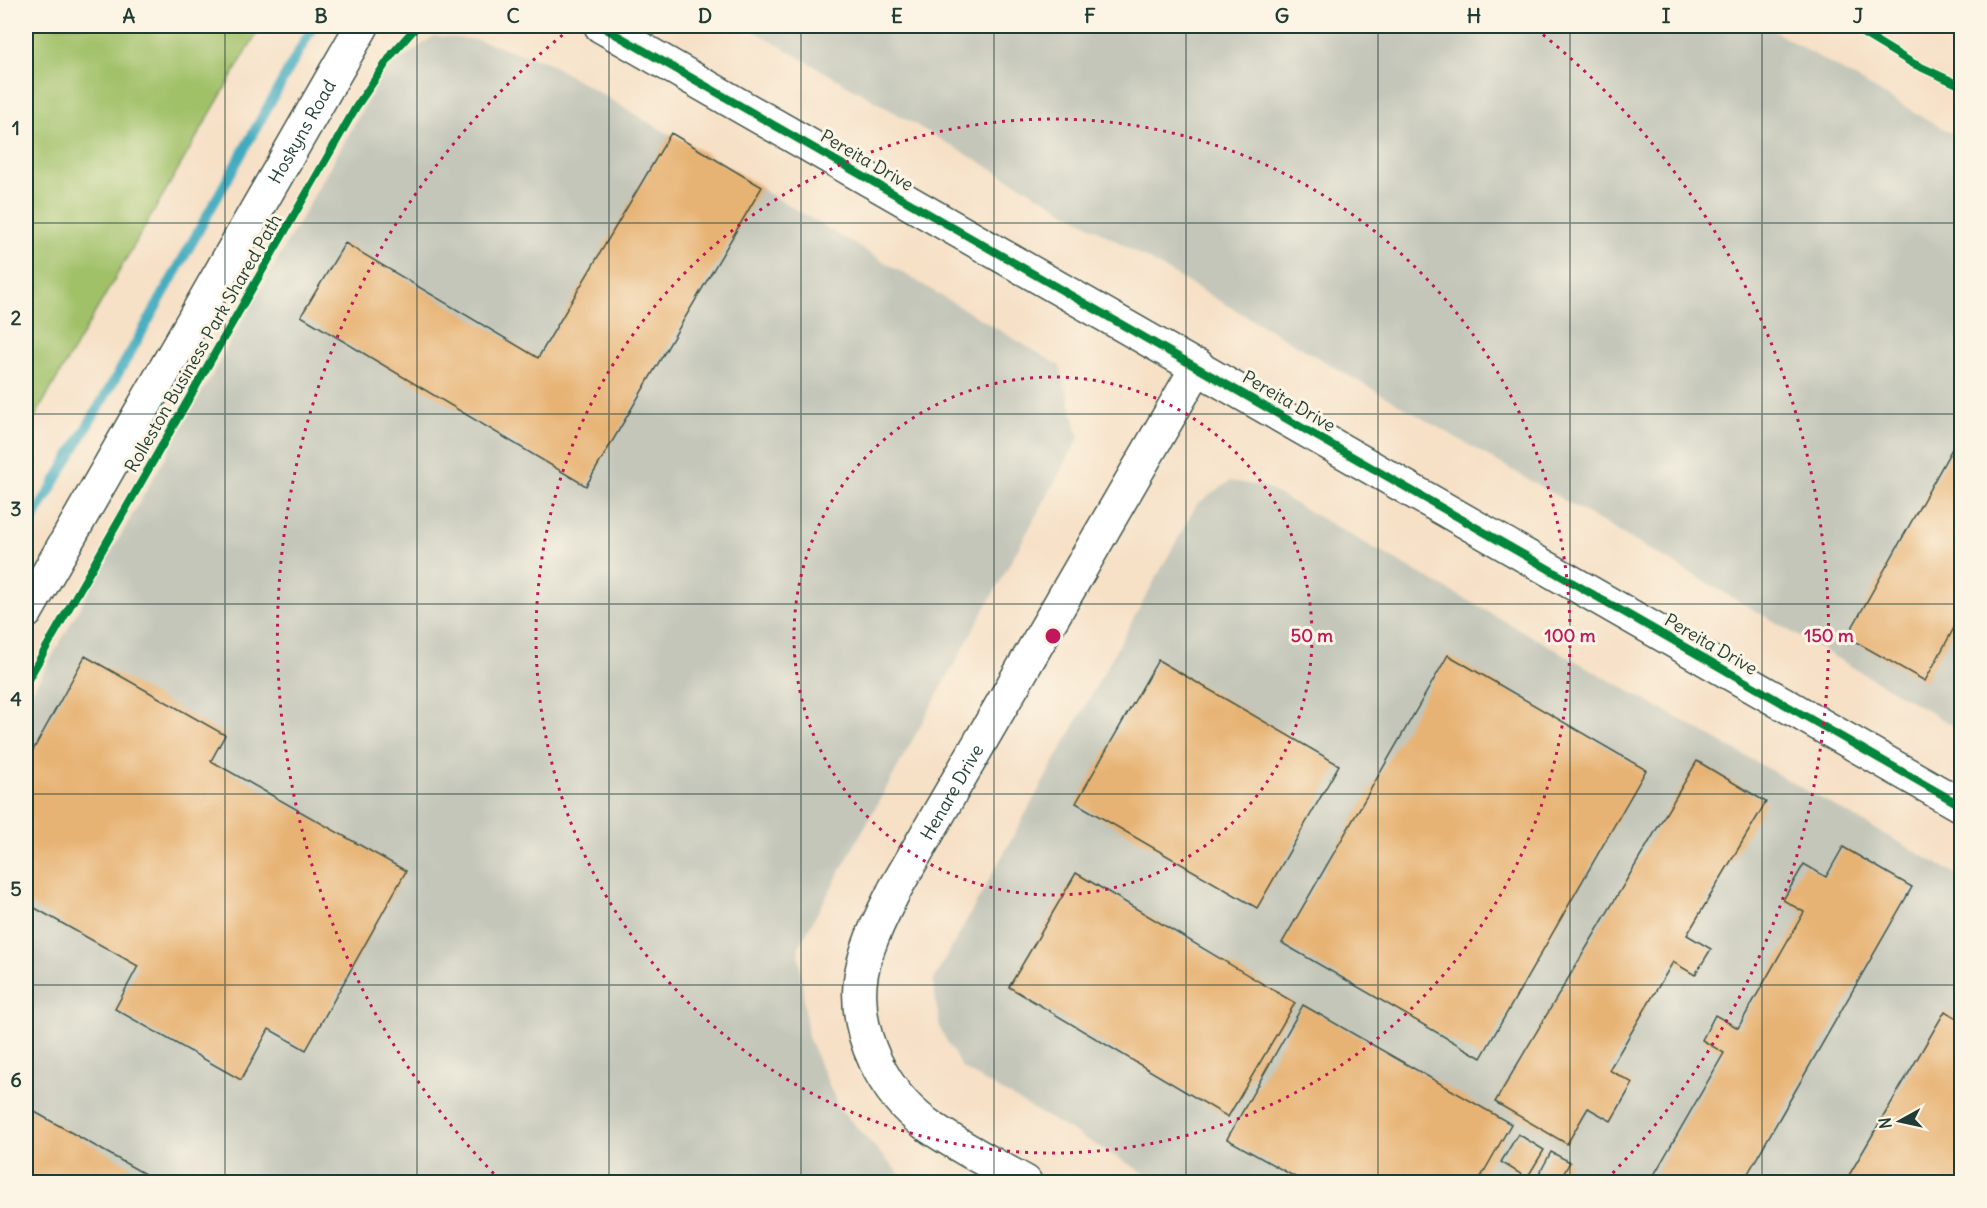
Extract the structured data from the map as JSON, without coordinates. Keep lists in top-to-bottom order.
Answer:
{
  "streets": {
    "street": ["Hoskyns Road", "Pereita Drive", "Henare Drive"],
    "cycle path": ["Rolleston Business Park Shared Path"]
  },
  "crossings": [
    ["Pereita Drive", "Henare Drive"]
  ],
  "north": "left",
  "grid": {
    "columns": [
      "A",
      "B",
      "C",
      "D",
      "E",
      "F",
      "G",
      "H",
      "I",
      "J"
    ],
    "rows": [
      "1",
      "2",
      "3",
      "4",
      "5",
      "6"
    ]
  },
  "rings": ["50 m", "100 m", "150 m"]
}
